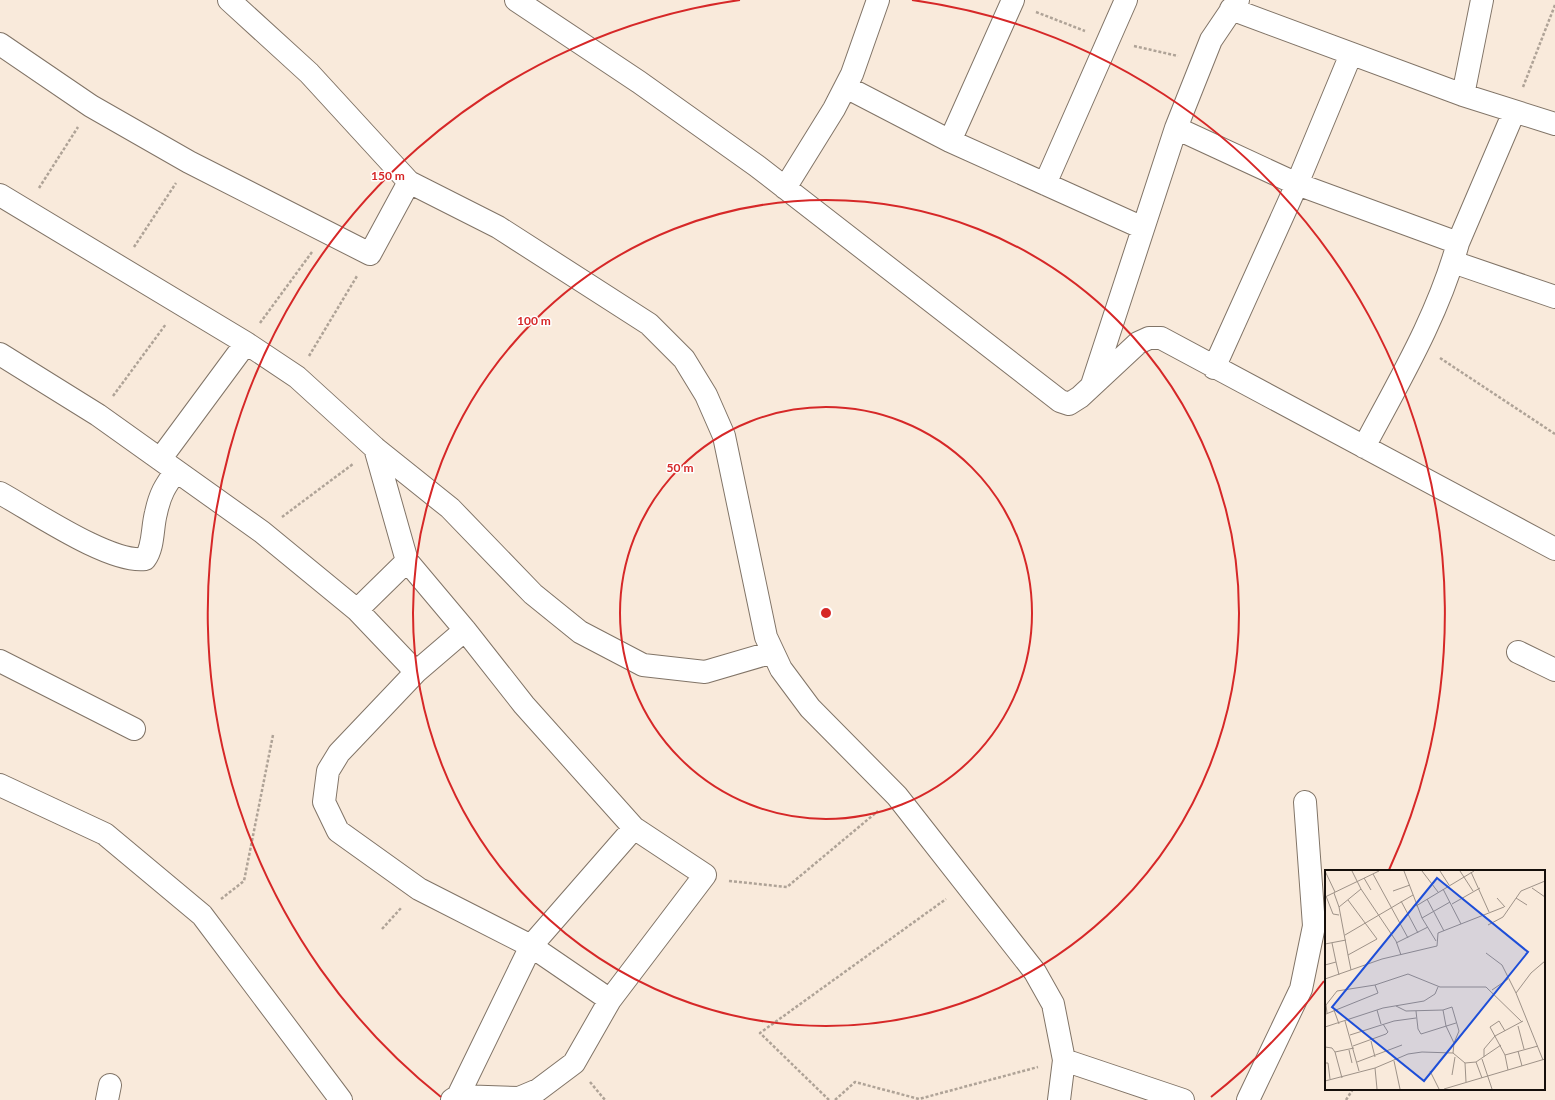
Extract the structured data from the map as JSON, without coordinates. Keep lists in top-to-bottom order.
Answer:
{
  "rings": ["150 m", "100 m", "50 m"]
}
